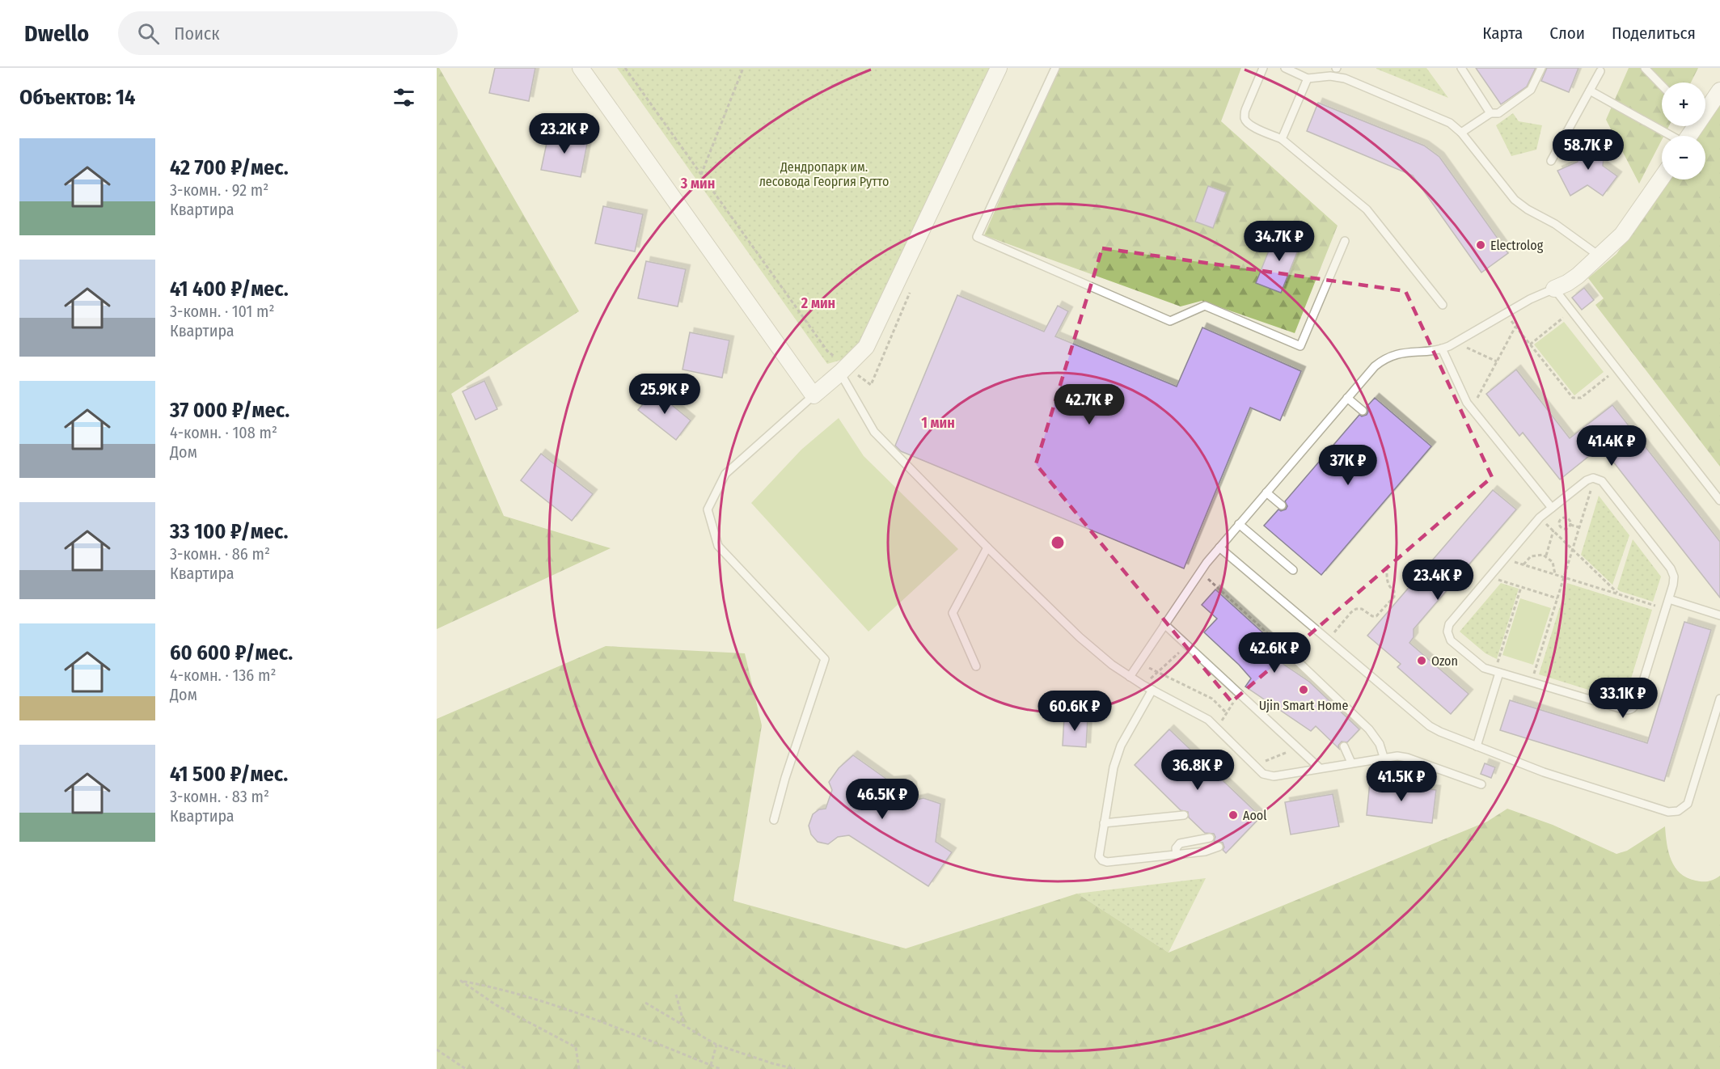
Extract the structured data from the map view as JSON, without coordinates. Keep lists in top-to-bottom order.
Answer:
{
  "parks": ["Дендропарк им. лесовода Георгия Рутто"],
  "places": [
    "Electrolog",
    "Ozon",
    "Ujin Smart Home",
    "Aool"
  ],
  "page": {
    "header": "Dwello",
    "search": "Поиск",
    "nav": ["Карта", "Слои", "Поделиться"],
    "heading": "Объектов: 14",
    "map_buttons": ["+", "−"],
    "price": [
      "23.2K ₽",
      "58.7K ₽",
      "34.7K ₽",
      "25.9K ₽",
      "42.7K ₽",
      "41.4K ₽",
      "37K ₽",
      "23.4K ₽",
      "42.6K ₽",
      "33.1K ₽",
      "60.6K ₽",
      "36.8K ₽",
      "41.5K ₽",
      "46.5K ₽"
    ],
    "list": [
      {
        "name": "42 700 ₽/мес.",
        "note": "3-комн. · 92 m² · Квартира"
      },
      {
        "name": "41 400 ₽/мес.",
        "note": "3-комн. · 101 m² · Квартира"
      },
      {
        "name": "37 000 ₽/мес.",
        "note": "4-комн. · 108 m² · Дом"
      },
      {
        "name": "33 100 ₽/мес.",
        "note": "3-комн. · 86 m² · Квартира"
      },
      {
        "name": "60 600 ₽/мес.",
        "note": "4-комн. · 136 m² · Дом"
      },
      {
        "name": "41 500 ₽/мес.",
        "note": "3-комн. · 83 m² · Квартира"
      }
    ]
  },
  "rings": ["3 мин", "2 мин", "1 мин"]
}
